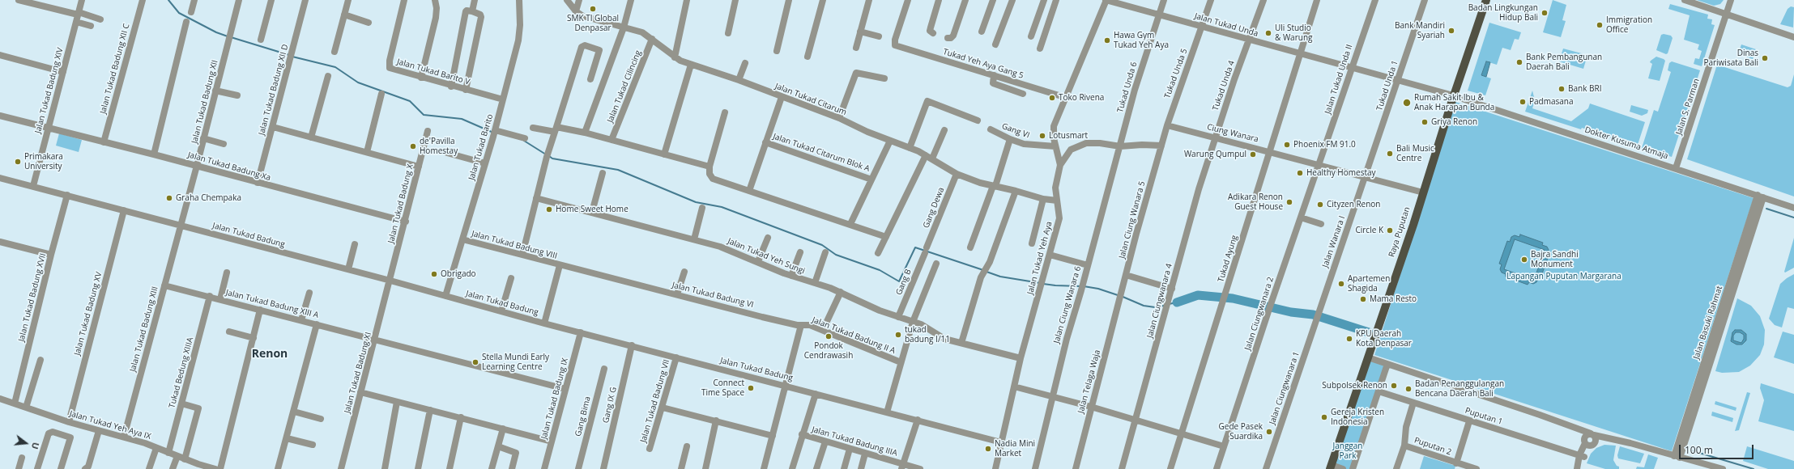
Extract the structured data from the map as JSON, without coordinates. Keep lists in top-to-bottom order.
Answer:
{
  "streets": {
    "main road": ["Raya Puputan"],
    "street": [
      "Jalan Tukad Unda",
      "Tukad Yeh Aya Gang 5",
      "Jalan Tukad Badung XII C",
      "Jalan Tukad Barito V",
      "Tukad Unda 5",
      "Jalan Tukad Unda II",
      "Tukad Unda 4",
      "Tukad Unda 1",
      "Jalan Tukad Cilincing",
      "Tukad Unda 6",
      "Jalan Tukad Badung XII D",
      "Jalan Tukad Badung XIV",
      "Jalan Tukad Citarum",
      "Jalan Tukad Badung XII",
      "Jalan S. Parman",
      "Gang VI",
      "Ciung Wanara",
      "Dokter Kusuma Atmaja",
      "Jalan Tukad Barito",
      "Jalan Tukad Citarum Blok A",
      "Jalan Tukad Badung Xa",
      "Jalan Tukad Badung X",
      "Gang Dewa",
      "Jalan Ciung Wanara 5",
      "Jalan Tukad Badung",
      "Jalan Wanara I",
      "Jalan Tukad Badung VIII",
      "Jalan Tukad Yeh Sungi",
      "Jalan Tukad Yeh Aya",
      "Tukad Ayung",
      "Gang B",
      "Jalan Tukad Badung VI",
      "Jalan Tukad Badung XVII",
      "Jalan Ciungwanara 4",
      "Jalan Tukad Badung XIII A",
      "Jalan Ciung Wanara 6",
      "Jalan Tukad Badung XV",
      "Jalan Ciungwanara 2",
      "Jalan Basuki Rahmat",
      "Jalan Tukad Badung XIII",
      "Jalan Tukad Badung II A",
      "Tukad Bedung XIIIA",
      "Jalan Tukad Badung XI",
      "Jalan Telaga Waja",
      "Jalan Ciungwanara 1",
      "Jalan Tukad Badung IX",
      "Jalan Tukad Badung VII",
      "Gang IX G",
      "Gang Bima",
      "Puputan 1",
      "Jalan Tukad Yeh Aya IX",
      "Jalan Tukad Badung IIIA",
      "Puputan 2"
    ]
  },
  "crossings": [
    ["Jalan Tukad Unda", "Tukad Unda 5"],
    ["Jalan Tukad Unda", "Jalan Tukad Unda II"],
    ["Jalan Tukad Unda", "Tukad Unda 4"],
    ["Jalan Tukad Unda", "Tukad Unda 1"],
    ["Jalan Tukad Unda", "Tukad Unda 6"],
    ["Jalan Tukad Unda", "Dokter Kusuma Atmaja"],
    ["Jalan Tukad Unda", "Raya Puputan"],
    ["Jalan Tukad Unda", "Jalan Tukad Yeh Aya"],
    ["Jalan Tukad Unda", "Tukad Ayung"],
    ["Tukad Yeh Aya Gang 5", "Jalan Tukad Yeh Aya"],
    ["Jalan Tukad Badung XII C", "Jalan Tukad Badung Xa"],
    ["Jalan Tukad Barito V", "Jalan Tukad Barito"],
    ["Tukad Unda 5", "Ciung Wanara"],
    ["Jalan Tukad Unda II", "Ciung Wanara"],
    ["Jalan Tukad Unda II", "Jalan Ciungwanara 2"],
    ["Tukad Unda 4", "Ciung Wanara"],
    ["Tukad Unda 4", "Jalan Ciungwanara 4"],
    ["Tukad Unda 1", "Ciung Wanara"],
    ["Tukad Unda 1", "Jalan Wanara I"],
    ["Jalan Tukad Cilincing", "Jalan Tukad Citarum"],
    ["Tukad Unda 6", "Jalan Ciung Wanara 6"],
    ["Jalan Tukad Badung XII D", "Jalan Tukad Badung Xa"],
    ["Jalan Tukad Badung XIV", "Jalan Tukad Badung Xa"],
    ["Jalan Tukad Badung XIV", "Jalan Tukad Badung"],
    ["Jalan Tukad Citarum", "Gang Dewa"],
    ["Jalan Tukad Citarum", "Jalan Tukad Yeh Aya"],
    ["Jalan Tukad Badung XII", "Jalan Tukad Badung Xa"],
    ["Jalan Tukad Badung XII", "Jalan Tukad Badung"],
    ["Jalan Tukad Badung XII", "Jalan Tukad Badung XIII"],
    ["Jalan S. Parman", "Dokter Kusuma Atmaja"],
    ["Gang VI", "Jalan Tukad Yeh Aya"],
    ["Ciung Wanara", "Raya Puputan"],
    ["Ciung Wanara", "Jalan Wanara I"],
    ["Ciung Wanara", "Tukad Ayung"],
    ["Ciung Wanara", "Jalan Ciungwanara 4"],
    ["Ciung Wanara", "Jalan Ciungwanara 2"],
    ["Dokter Kusuma Atmaja", "Raya Puputan"],
    ["Dokter Kusuma Atmaja", "Jalan Basuki Rahmat"],
    ["Jalan Tukad Barito", "Jalan Tukad Badung"],
    ["Jalan Tukad Barito", "Jalan Tukad Badung VIII"],
    ["Jalan Tukad Badung Xa", "Jalan Tukad Badung X"],
    ["Jalan Tukad Badung X", "Jalan Tukad Badung"],
    ["Jalan Tukad Badung X", "Jalan Tukad Badung XI"],
    ["Gang Dewa", "Gang B"],
    ["Jalan Ciung Wanara 5", "Jalan Telaga Waja"],
    ["Jalan Tukad Badung", "Jalan Tukad Badung VIII"],
    ["Jalan Tukad Badung", "Jalan Tukad Yeh Aya"],
    ["Jalan Tukad Badung", "Jalan Tukad Badung XVII"],
    ["Jalan Tukad Badung", "Jalan Tukad Badung XV"],
    ["Jalan Tukad Badung", "Jalan Tukad Badung XIII"],
    ["Jalan Tukad Badung", "Jalan Tukad Badung XI"],
    ["Jalan Tukad Badung", "Jalan Tukad Badung IX"],
    ["Jalan Tukad Badung", "Jalan Tukad Badung VII"],
    ["Jalan Tukad Badung", "Gang IX G"],
    ["Jalan Wanara I", "Jalan Ciungwanara 1"],
    ["Jalan Tukad Badung VIII", "Jalan Tukad Badung VI"],
    ["Jalan Tukad Yeh Sungi", "Jalan Tukad Yeh Aya"],
    ["Jalan Tukad Yeh Sungi", "Gang B"],
    ["Jalan Tukad Badung VI", "Jalan Tukad Badung II A"],
    ["Jalan Tukad Badung XVII", "Jalan Tukad Yeh Aya IX"],
    ["Jalan Tukad Badung XIII A", "Jalan Tukad Badung XIII"],
    ["Jalan Tukad Badung XIII A", "Tukad Bedung XIIIA"],
    ["Jalan Tukad Badung XIII A", "Jalan Tukad Badung XI"],
    ["Jalan Tukad Badung XIII A", "Jalan Tukad Badung IX"],
    ["Jalan Tukad Badung XV", "Jalan Tukad Yeh Aya IX"],
    ["Jalan Tukad Badung XIII", "Jalan Tukad Yeh Aya IX"],
    ["Tukad Bedung XIIIA", "Jalan Tukad Yeh Aya IX"],
    ["Puputan 1", "Puputan 2"]
  ],
  "districts": ["Renon"],
  "parks": ["Lapangan Puputan Margarana", "Janggan Park"],
  "places": [
    "SMK TI Global Denpasar",
    "Badan Lingkungan Hidup Bali",
    "Immigration Office",
    "Bank Mandiri Syariah",
    "Uli Studio & Warung",
    "Hawa Gym Tukad Yeh Aya",
    "Dinas Pariwisata Bali",
    "Bank Pembangunan Daerah Bali",
    "Bank BRI",
    "Toko Rivena",
    "Padmasana",
    "Rumah Sakit Ibu & Anak Harapan Bunda",
    "Griya Renon",
    "Lotusmart",
    "Phoenix FM 91.0",
    "de'Pavilla Homestay",
    "Bali Music Centre",
    "Warung Qumpul",
    "Primakara University",
    "Healthy Homestay",
    "Graha Chempaka",
    "Adikara Renon Guest House",
    "Cityzen Renon",
    "Home Sweet Home",
    "Circle K",
    "Bajra Sandhi Monument",
    "Obrigado",
    "Apartemen Shagida",
    "Mama Resto",
    "tukad badung I/11",
    "Pondok Cendrawasih",
    "KPU Daerah Kota Denpasar",
    "Stella Mundi Early Learning Centre",
    "Subpolsek Renon",
    "Connect Time Space",
    "Badan Penanggulangan Bencana Daerah Bali",
    "Gereja Kristen Indonesia",
    "Gede Pasek Suardika",
    "Nadia Mini Market"
  ],
  "scale_bar": "100 m",
  "north": "right"
}
